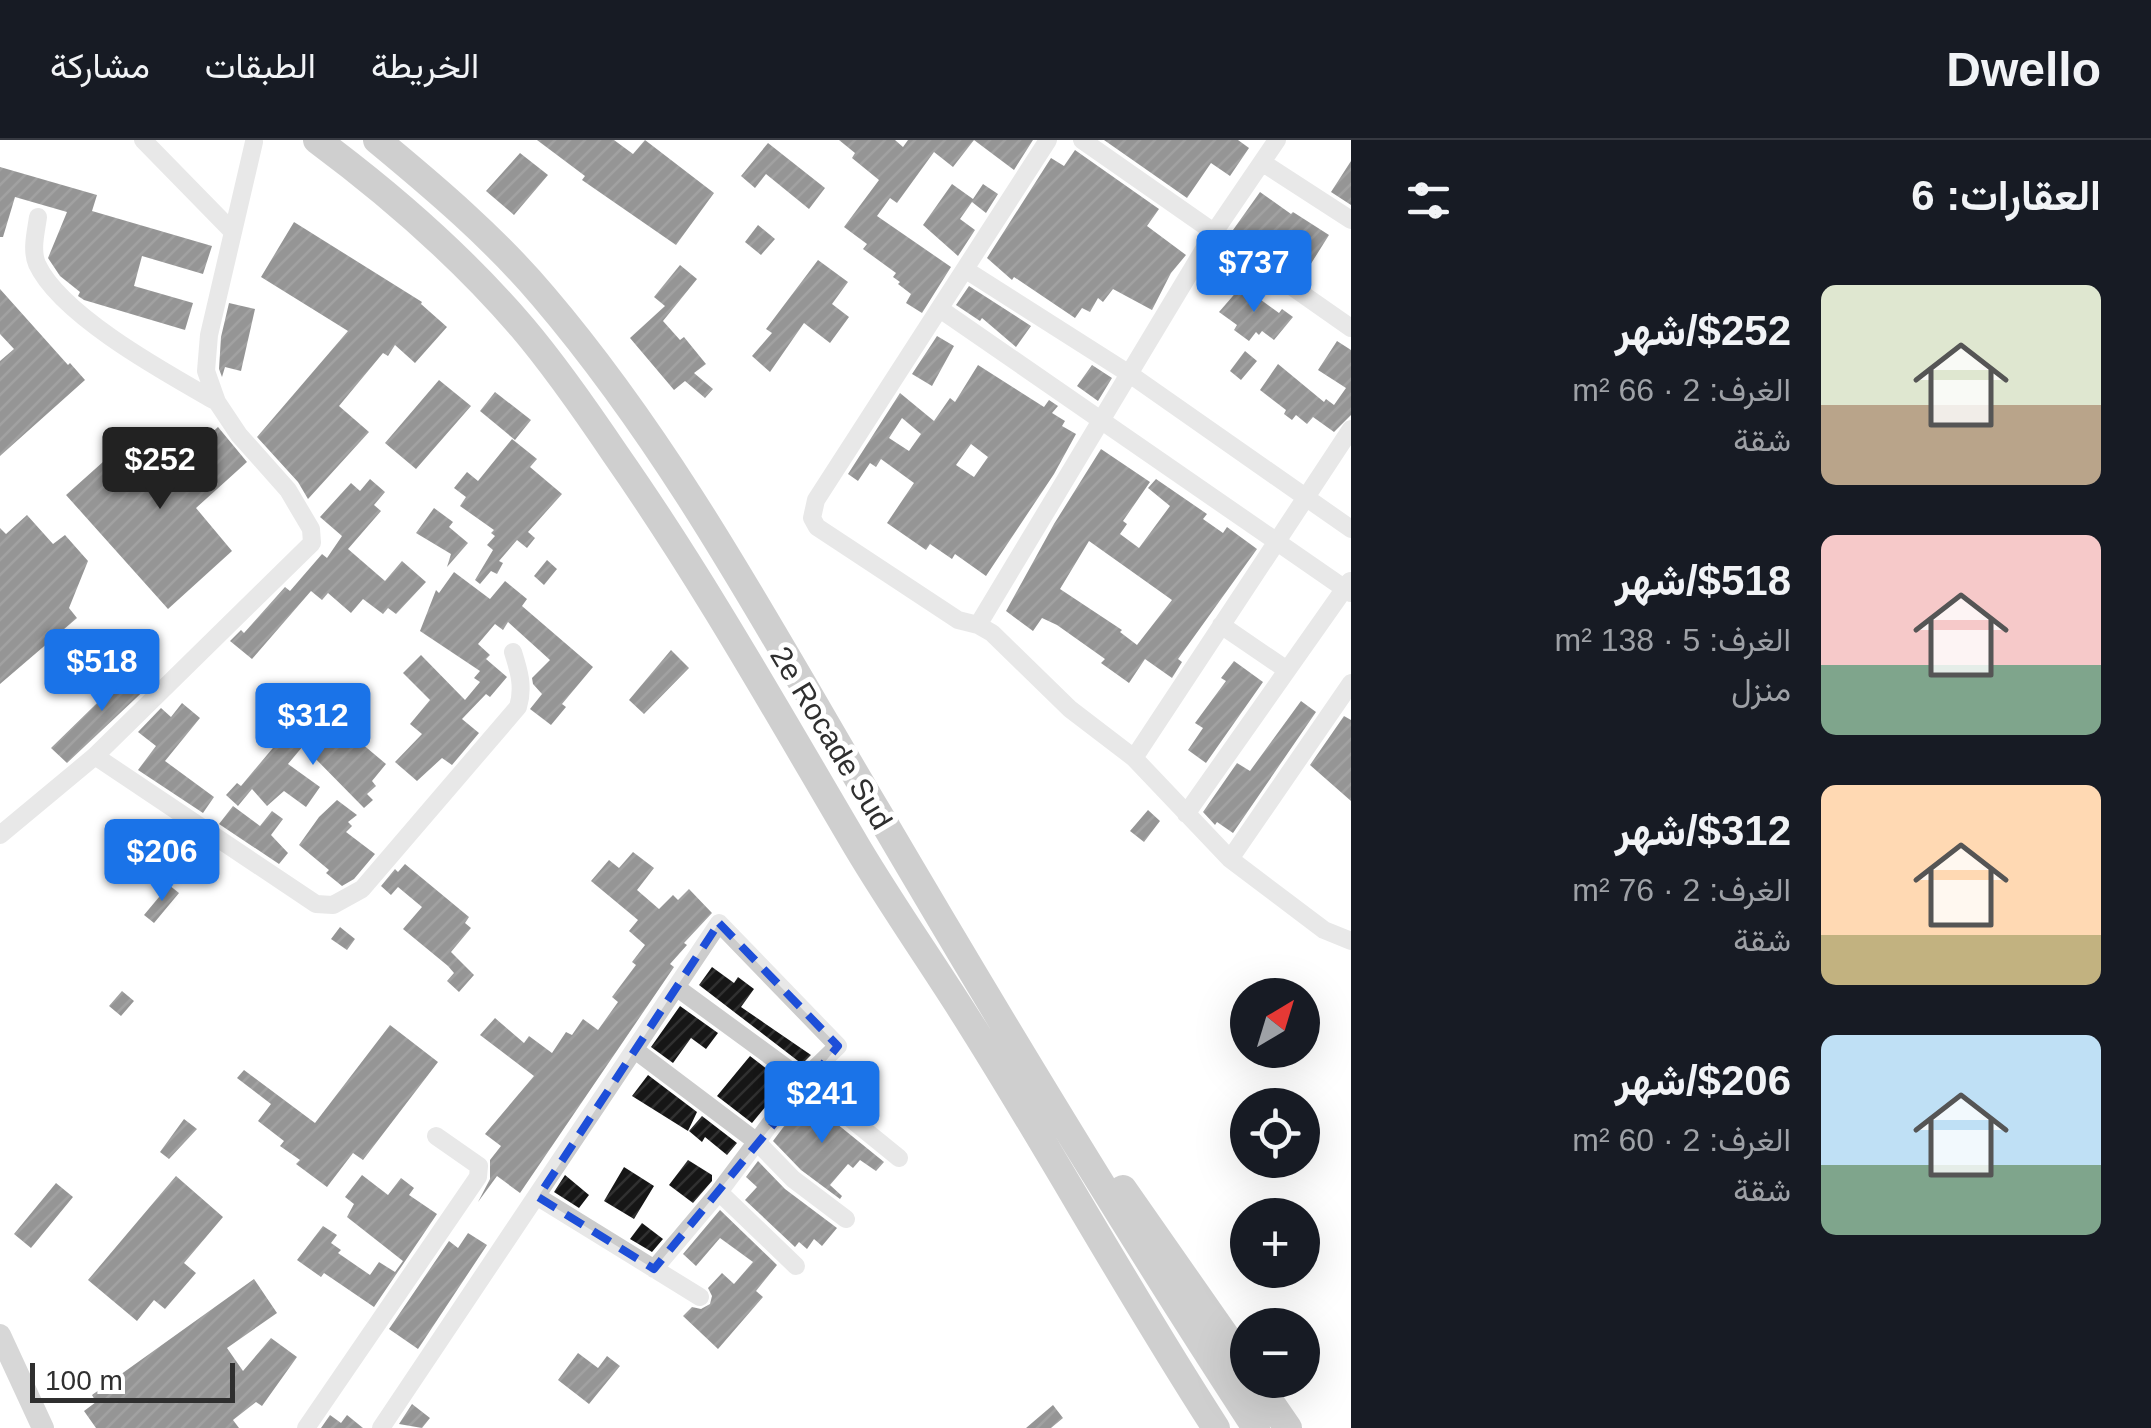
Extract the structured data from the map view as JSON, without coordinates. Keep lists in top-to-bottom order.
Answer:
{
  "streets": {
    "highway": ["2e Rocade Sud"]
  },
  "scale_bar": "100 m",
  "north": "top right",
  "page": {
    "header": "Dwello",
    "nav": ["الخريطة", "الطبقات", "مشاركة"],
    "heading": "العقارات: 6",
    "price": [
      "$737",
      "$252",
      "$518",
      "$312",
      "$206",
      "$241"
    ],
    "list": [
      {
        "name": "$252/شهر",
        "note": "الغرف: 2 · 66 m² · شقة"
      },
      {
        "name": "$518/شهر",
        "note": "الغرف: 5 · 138 m² · منزل"
      },
      {
        "name": "$312/شهر",
        "note": "الغرف: 2 · 76 m² · شقة"
      },
      {
        "name": "$206/شهر",
        "note": "الغرف: 2 · 60 m² · شقة"
      }
    ],
    "map_buttons": ["+", "−"],
    "scale": "100 m"
  }
}
